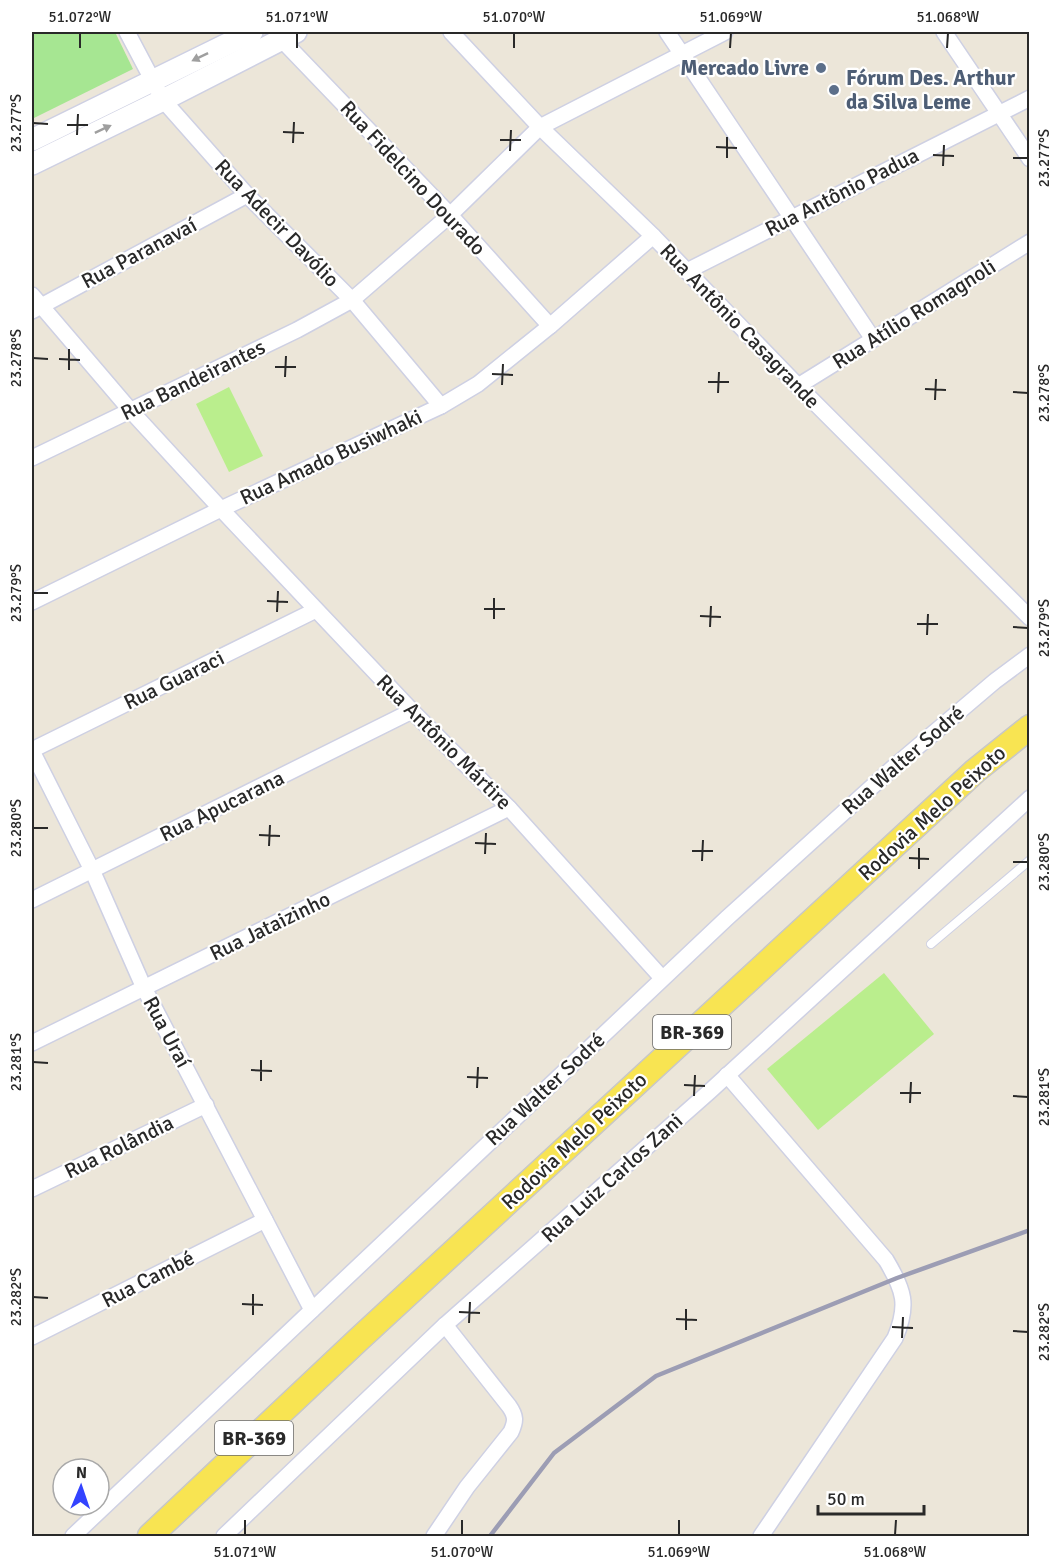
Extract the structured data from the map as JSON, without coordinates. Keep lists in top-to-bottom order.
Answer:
{
  "streets": {
    "main road": ["Rodovia Melo Peixoto", "BR-369"],
    "street": [
      "Rua Fidelcino Dourado",
      "Rua Antônio Padua",
      "Rua Adecir Davólio",
      "Rua Paranavaí",
      "Rua Atílio Romagnoli",
      "Rua Antônio Casagrande",
      "Rua Bandeirantes",
      "Rua Amado Busiwhaki",
      "Rua Guaraci",
      "Rua Antônio Mártire",
      "Rua Walter Sodré",
      "Rua Apucarana",
      "Rua Jataizinho",
      "Rua Uraí",
      "Rua Rolândia",
      "Rua Luiz Carlos Zani",
      "Rua Cambé"
    ]
  },
  "crossings": [
    ["Rua Fidelcino Dourado", "Rua Bandeirantes"],
    ["Rua Fidelcino Dourado", "Rua Amado Busiwhaki"],
    ["Rua Antônio Padua", "Rua Antônio Casagrande"],
    ["Rua Adecir Davólio", "Rua Paranavaí"],
    ["Rua Adecir Davólio", "Rua Bandeirantes"],
    ["Rua Adecir Davólio", "Rua Amado Busiwhaki"],
    ["Rua Paranavaí", "Rua Antônio Mártire"],
    ["Rua Atílio Romagnoli", "Rua Antônio Casagrande"],
    ["Rua Antônio Casagrande", "Rua Bandeirantes"],
    ["Rua Antônio Casagrande", "Rua Amado Busiwhaki"],
    ["Rua Bandeirantes", "Rua Antônio Mártire"],
    ["Rua Amado Busiwhaki", "Rua Antônio Mártire"],
    ["Rua Guaraci", "Rua Antônio Mártire"],
    ["Rua Guaraci", "Rua Uraí"],
    ["Rua Antônio Mártire", "Rua Walter Sodré"],
    ["Rua Antônio Mártire", "Rua Apucarana"],
    ["Rua Antônio Mártire", "Rua Jataizinho"],
    ["Rua Walter Sodré", "Rua Uraí"],
    ["Rua Apucarana", "Rua Uraí"],
    ["Rua Jataizinho", "Rua Uraí"],
    ["Rua Uraí", "Rua Rolândia"],
    ["Rua Uraí", "Rua Cambé"]
  ],
  "places": ["Mercado Livre", "Fórum Des. Arthur da Silva Leme"],
  "scale_bar": "50 m",
  "north": "top",
  "coordinates": [
    "51.072°W",
    "51.071°W",
    "51.070°W",
    "51.069°W",
    "51.068°W",
    "23.277°S",
    "23.278°S",
    "23.279°S",
    "23.280°S",
    "23.281°S",
    "23.282°S"
  ]
}
